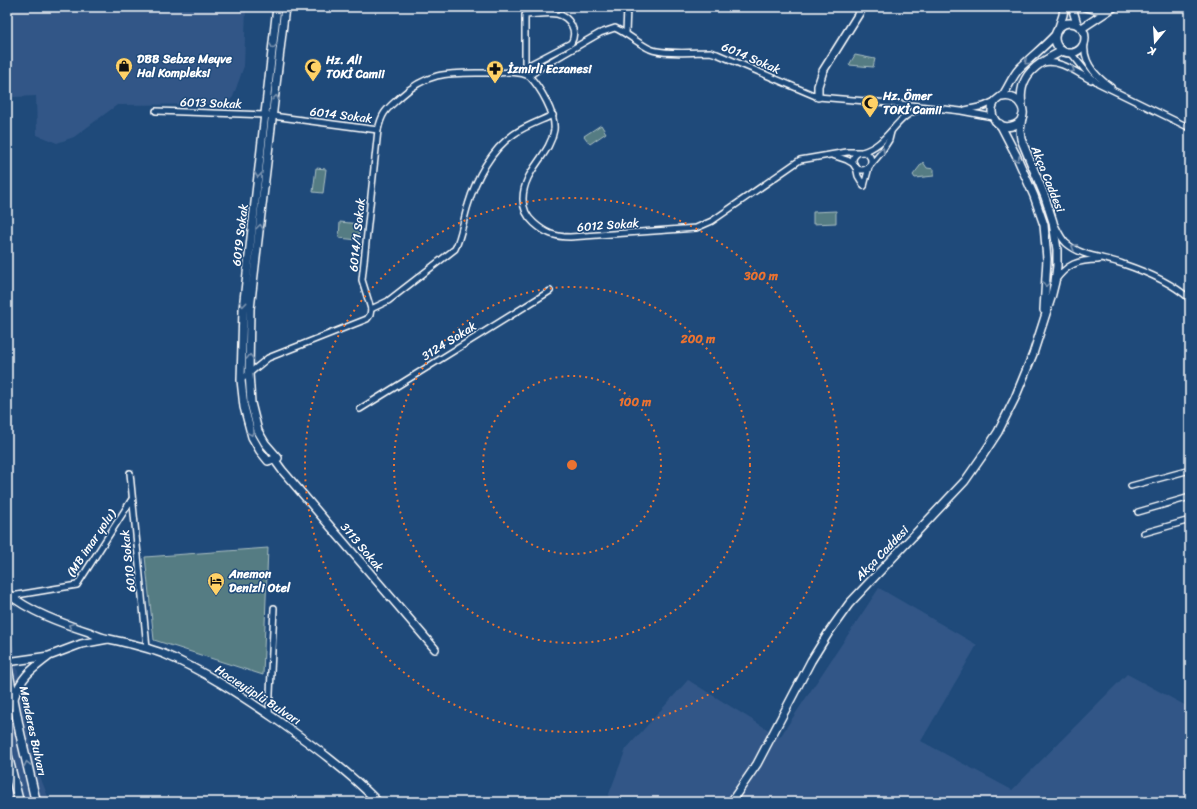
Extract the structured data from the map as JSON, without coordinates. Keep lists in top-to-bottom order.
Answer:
{
  "streets": {
    "main road": ["Menderes Bulvarı"],
    "street": [
      "6014 Sokak",
      "6013 Sokak",
      "Akça Caddesi",
      "6012 Sokak",
      "6019 Sokak",
      "6014/1 Sokak",
      "3124 Sokak",
      "(MB imar yolu)",
      "3113 Sokak",
      "6010 Sokak",
      "Hacıeyüplü Bulvarı"
    ]
  },
  "crossings": [
    ["6014 Sokak", "6013 Sokak"],
    ["6014 Sokak", "Akça Caddesi"],
    ["6014 Sokak", "6012 Sokak"],
    ["6014 Sokak", "6019 Sokak"],
    ["6014 Sokak", "6014/1 Sokak"],
    ["6013 Sokak", "6019 Sokak"],
    ["6019 Sokak", "3113 Sokak"],
    ["(MB imar yolu)", "6010 Sokak"],
    ["6010 Sokak", "Hacıeyüplü Bulvarı"]
  ],
  "places": {
    "shop": ["DBB Sebze Meyve Hal Kompleksi"],
    "mosque": ["Hz. Ali TOKİ Camii", "Hz. Ömer TOKİ Camii"],
    "pharmacy": ["İzmirli Eczanesi"],
    "hotel": ["Anemon Denizli Otel"]
  },
  "north": "bottom",
  "rings": ["300 m", "200 m", "100 m"]
}
